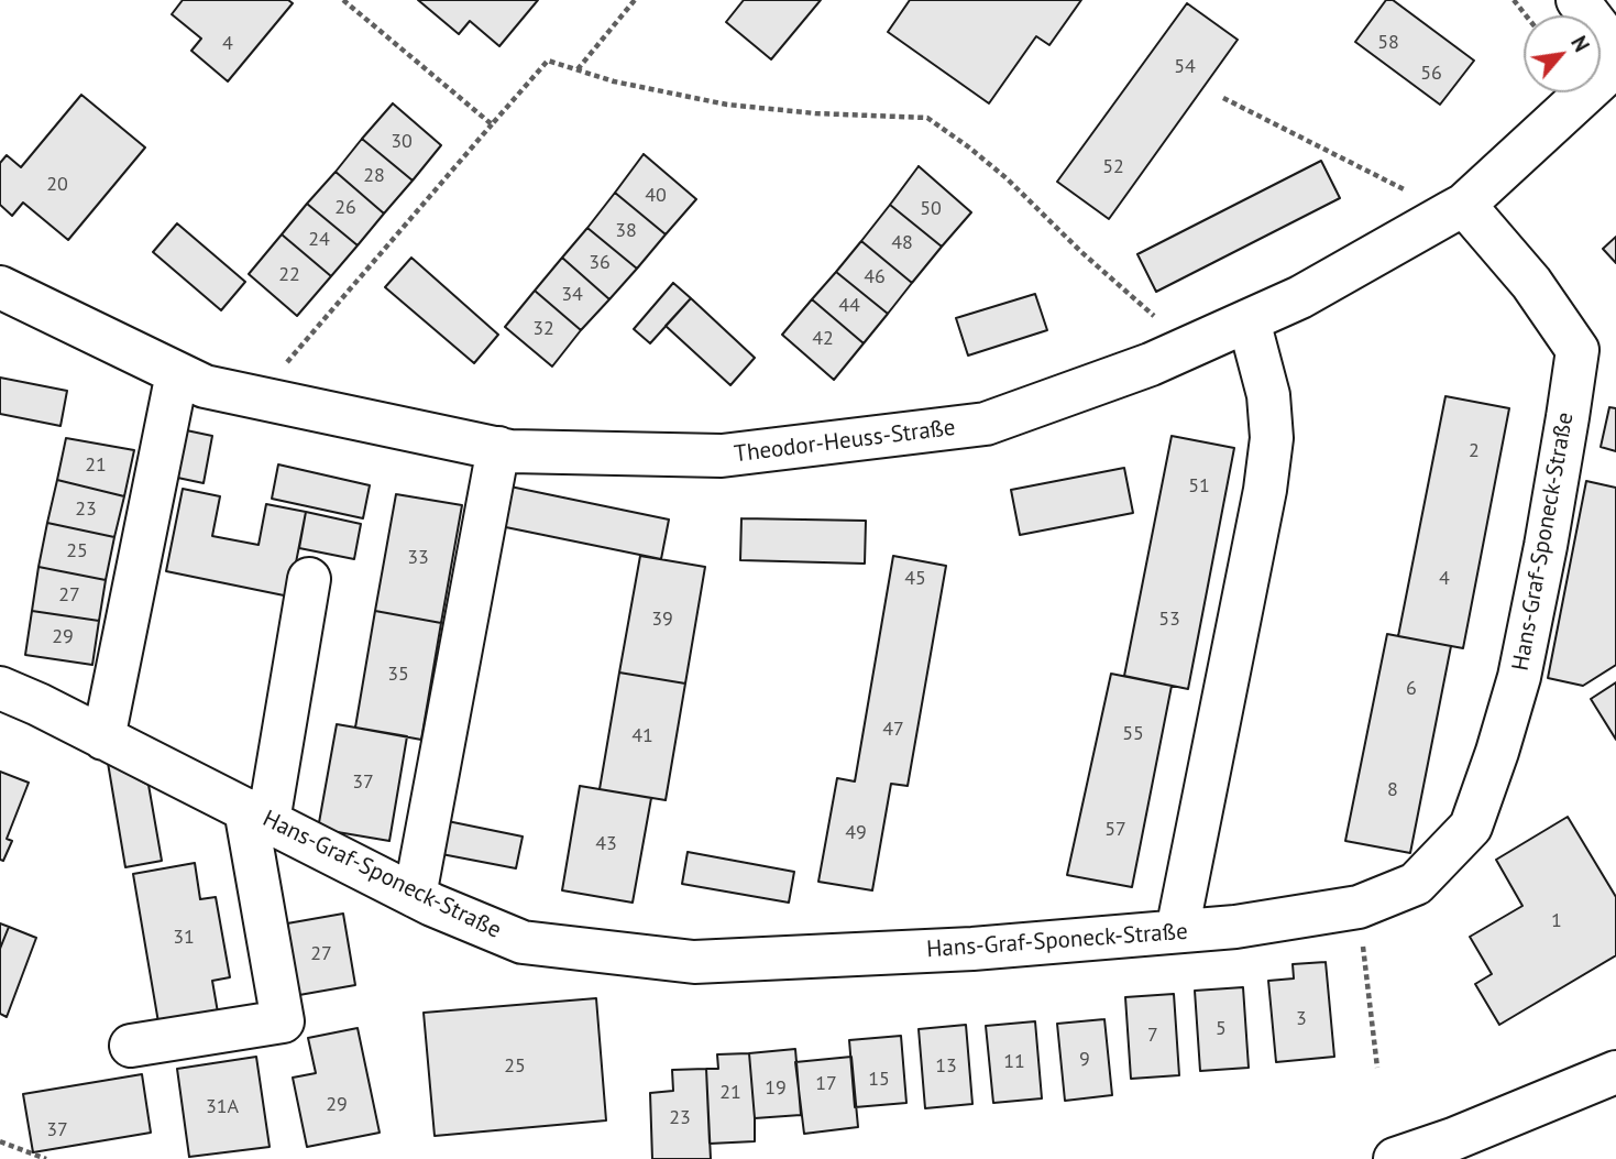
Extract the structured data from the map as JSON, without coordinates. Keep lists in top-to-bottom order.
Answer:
{
  "streets": {
    "street": ["Theodor-Heuss-Straße", "Hans-Graf-Sponeck-Straße"]
  },
  "crossings": [
    ["Theodor-Heuss-Straße", "Hans-Graf-Sponeck-Straße"]
  ],
  "house_numbers": [
    "58",
    "4",
    "54",
    "56",
    "30",
    "52",
    "28",
    "20",
    "40",
    "26",
    "50",
    "38",
    "24",
    "48",
    "36",
    "22",
    "46",
    "34",
    "44",
    "32",
    "42",
    "2",
    "21",
    "51",
    "23",
    "25",
    "33",
    "45",
    "4",
    "27",
    "39",
    "53",
    "29",
    "35",
    "6",
    "47",
    "55",
    "41",
    "37",
    "8",
    "57",
    "49",
    "43",
    "1",
    "31",
    "27",
    "3",
    "5",
    "7",
    "9",
    "11",
    "25",
    "13",
    "15",
    "17",
    "19",
    "21",
    "29",
    "31A",
    "23",
    "37"
  ],
  "north": "top right"
}
